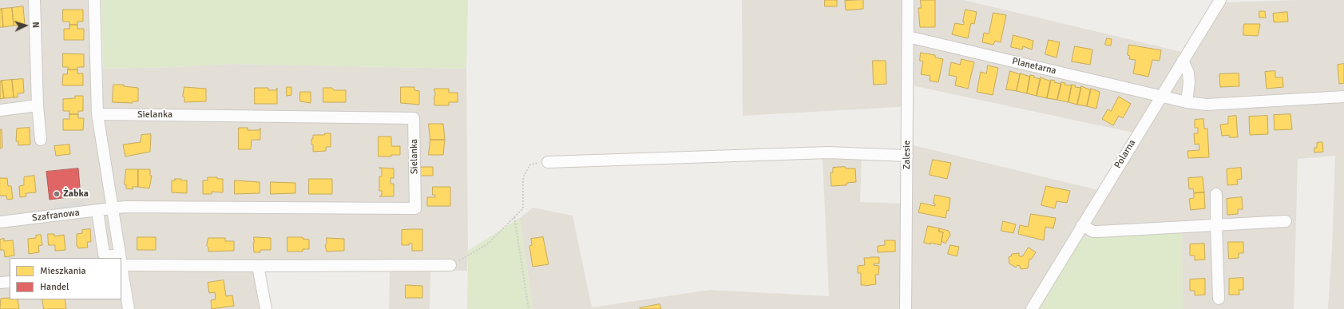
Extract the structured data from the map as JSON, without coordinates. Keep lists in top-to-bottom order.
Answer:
{
  "streets": {
    "street": [
      "Planetarna",
      "Sielanka",
      "Polarna",
      "Zalesie",
      "Szafranowa"
    ]
  },
  "crossings": [
    ["Planetarna", "Polarna"],
    ["Planetarna", "Zalesie"],
    ["Sielanka", "Szafranowa"]
  ],
  "places": ["Żabka"],
  "legend": ["Mieszkania", "Handel"],
  "north": "right"
}
